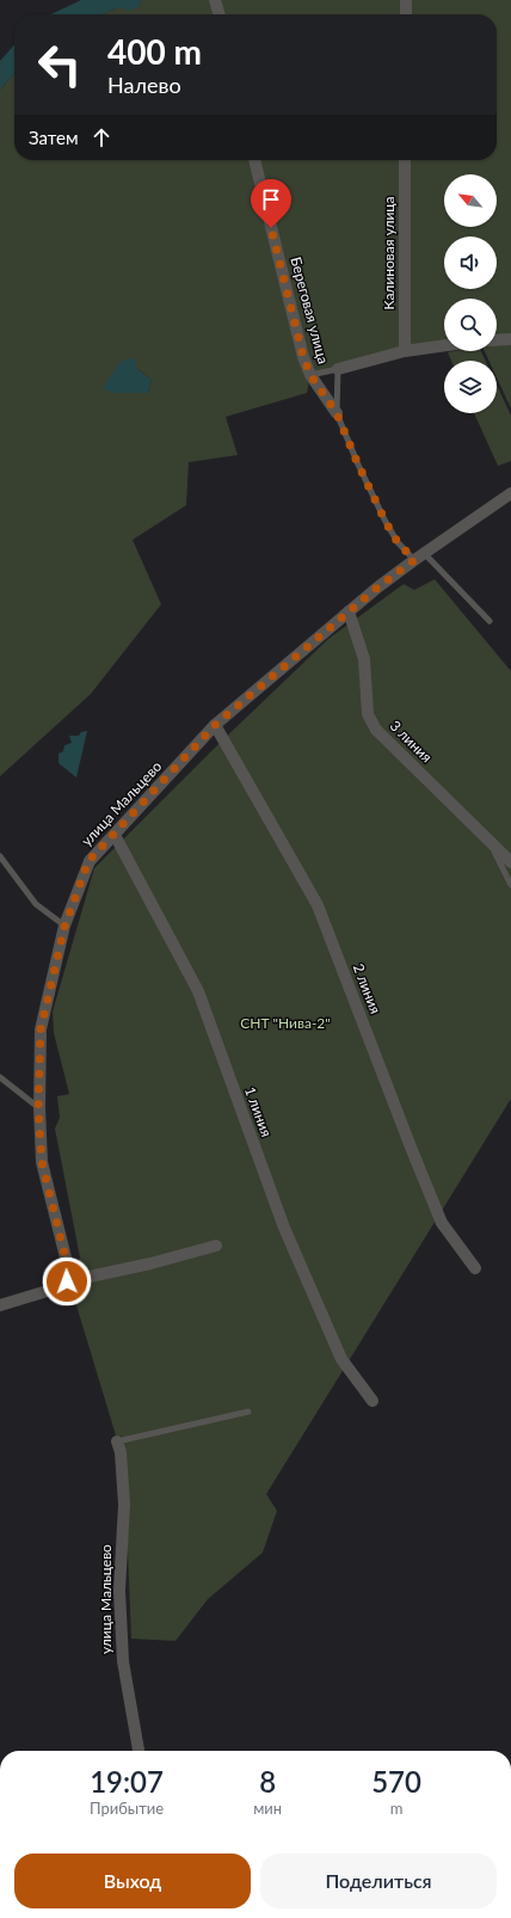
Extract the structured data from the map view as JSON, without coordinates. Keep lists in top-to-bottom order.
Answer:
{
  "streets": {
    "street": [
      "Калиновая улица",
      "Береговая улица",
      "3 линия",
      "улица Мальцево",
      "2 линия",
      "1 линия"
    ]
  },
  "crossings": [
    ["3 линия", "улица Мальцево"],
    ["улица Мальцево", "2 линия"],
    ["улица Мальцево", "1 линия"]
  ],
  "parks": ["СНТ \"Нива-2\""],
  "north": "top left",
  "page": {
    "turn": ["400 m", "Налево"],
    "then": "Затем",
    "eta": [
      "19:07",
      "Прибытие",
      "8",
      "мин",
      "570",
      "m"
    ],
    "buttons": ["Выход", "Поделиться"]
  }
}
